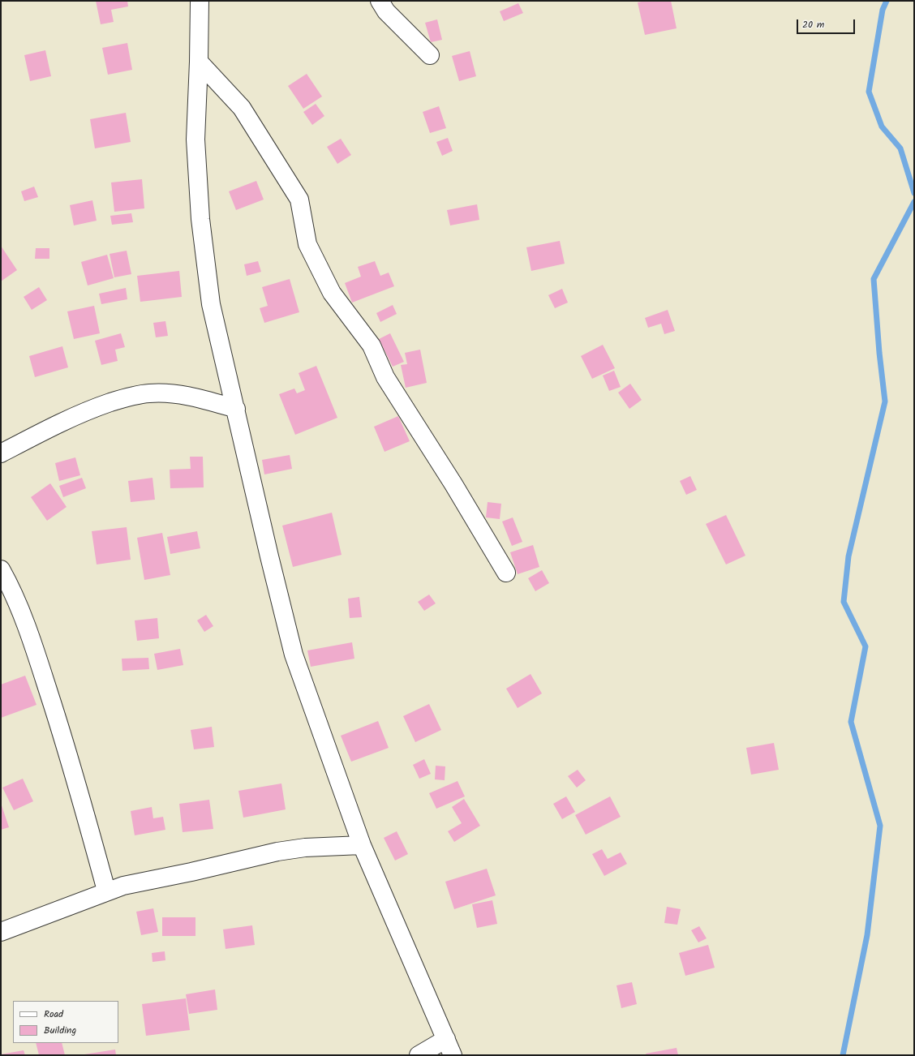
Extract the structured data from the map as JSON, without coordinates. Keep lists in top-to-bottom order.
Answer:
{
  "legend": ["Road", "Building"],
  "scale_bar": "20 m"
}
